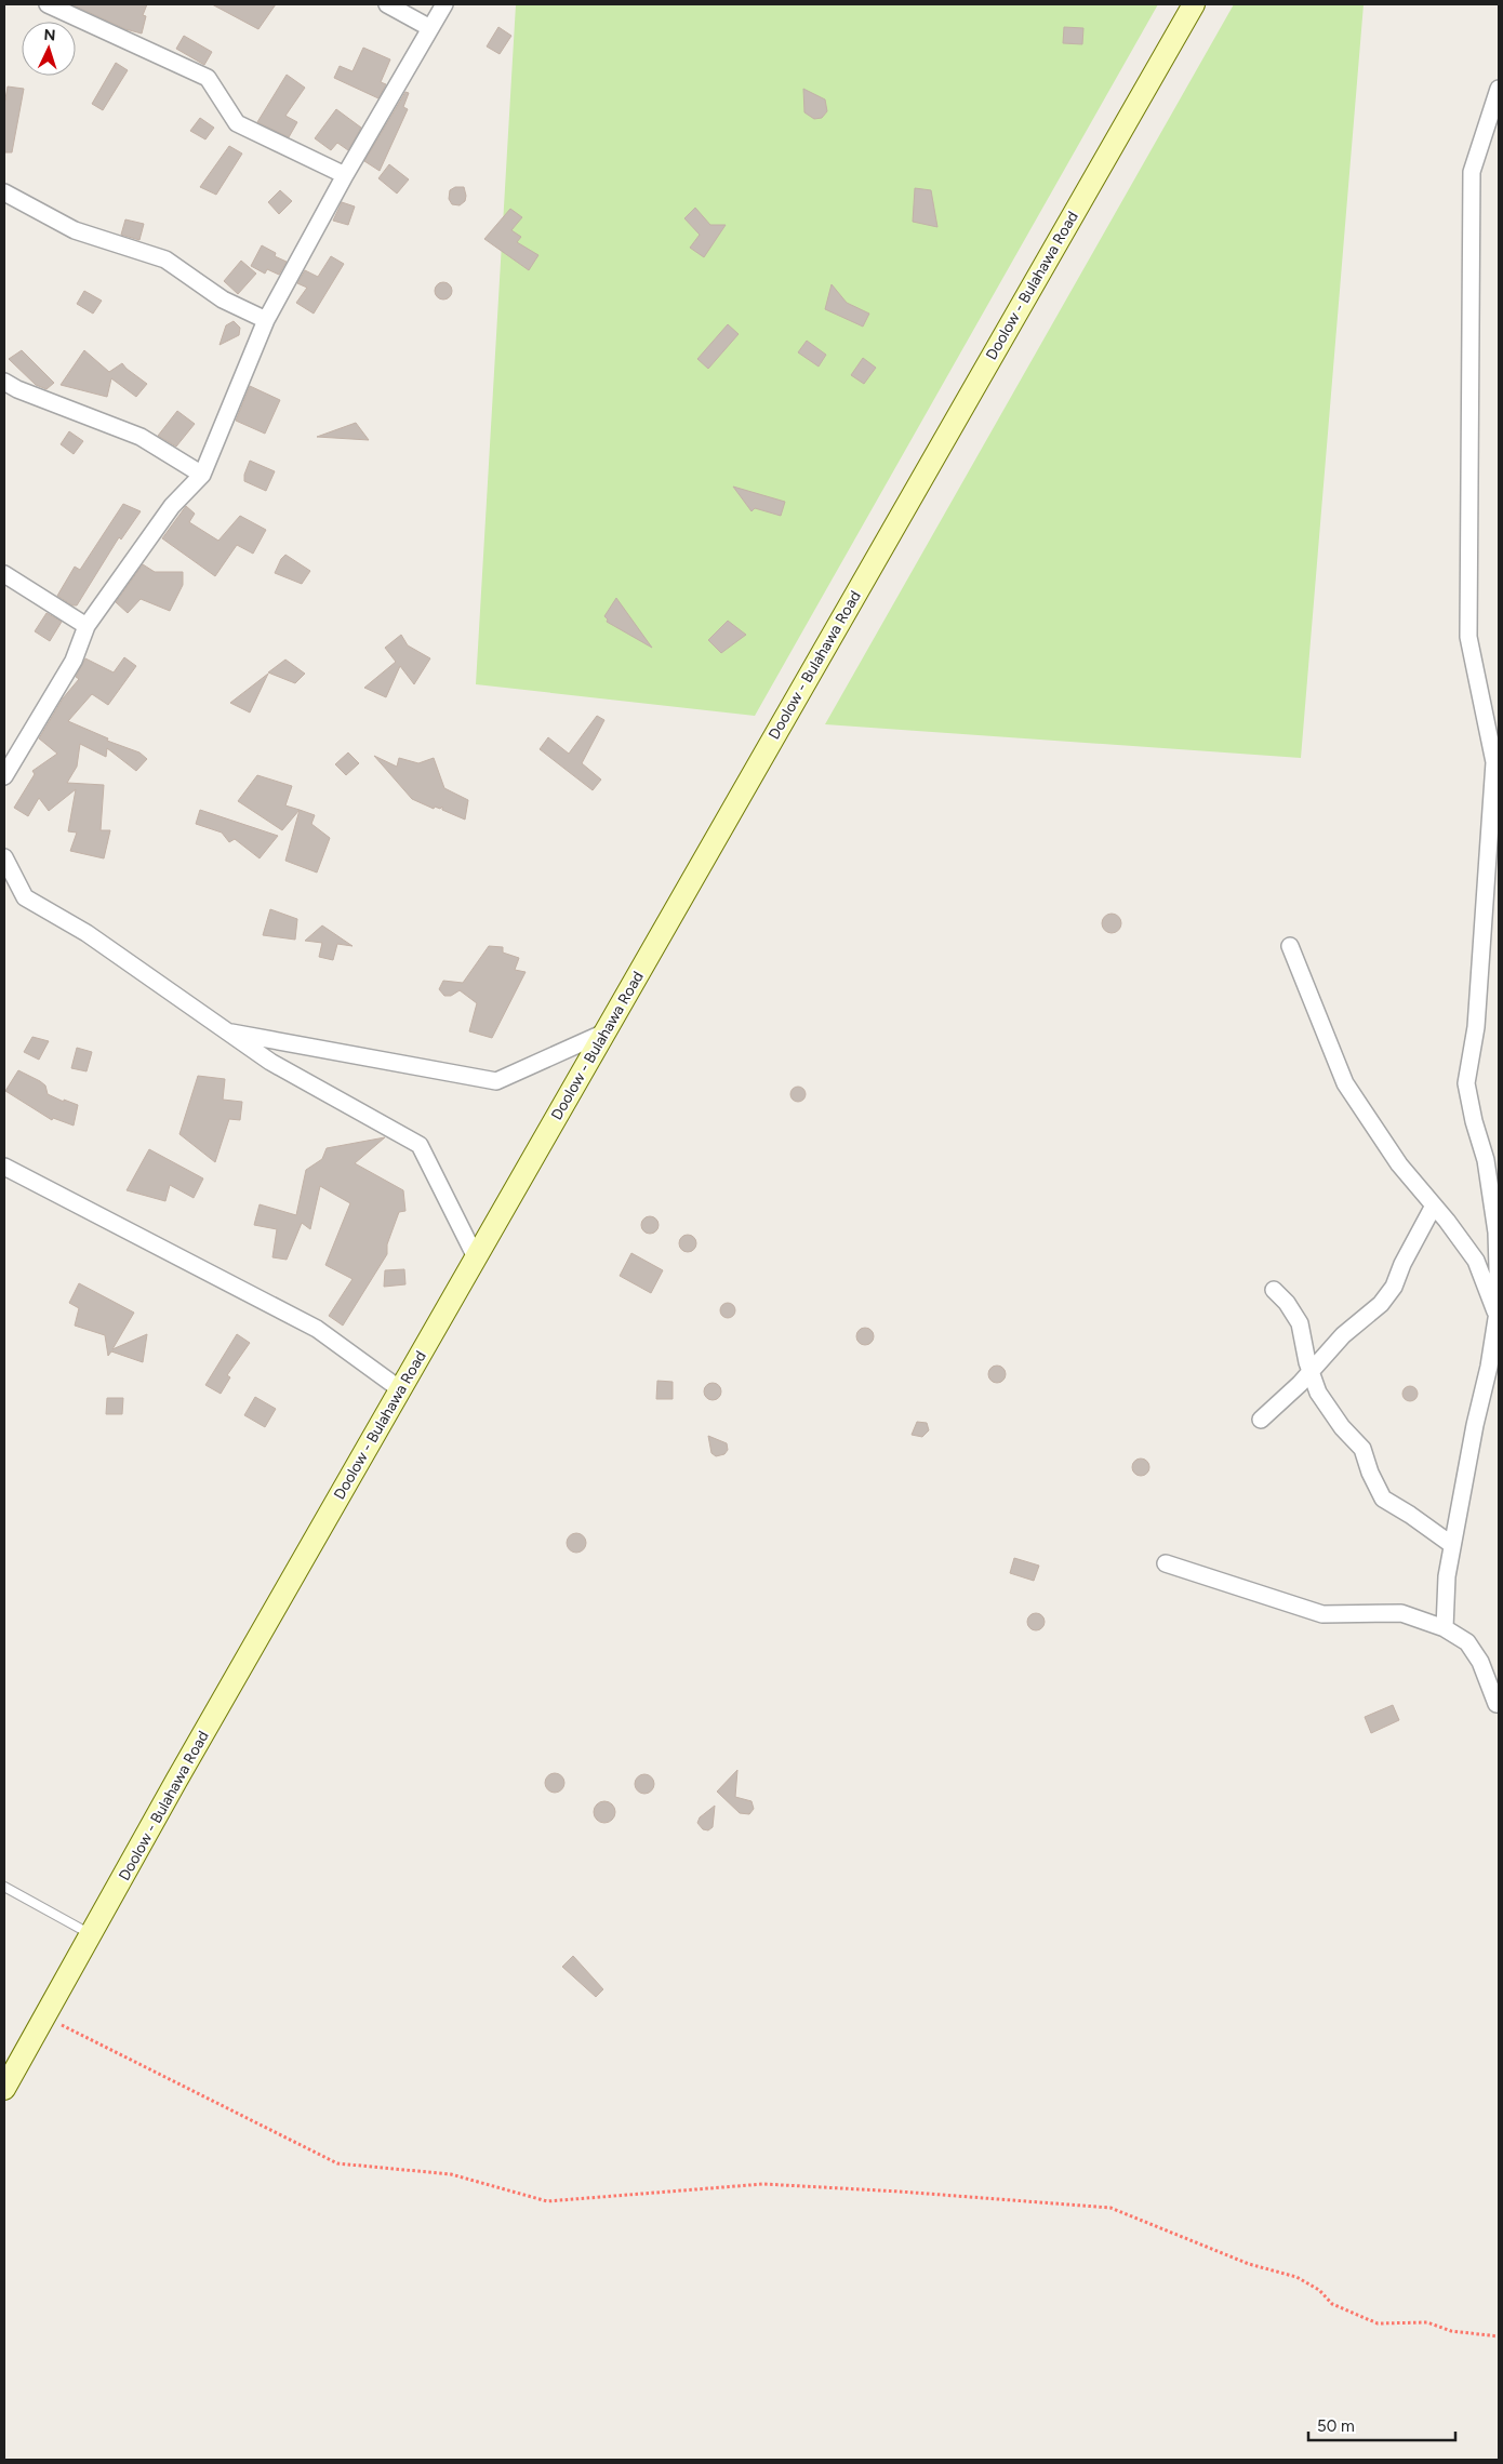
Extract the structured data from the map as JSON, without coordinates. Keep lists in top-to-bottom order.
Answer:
{
  "streets": {
    "main road": ["Doolow - Bulahawa Road"]
  },
  "scale_bar": "50 m",
  "north": "top"
}
